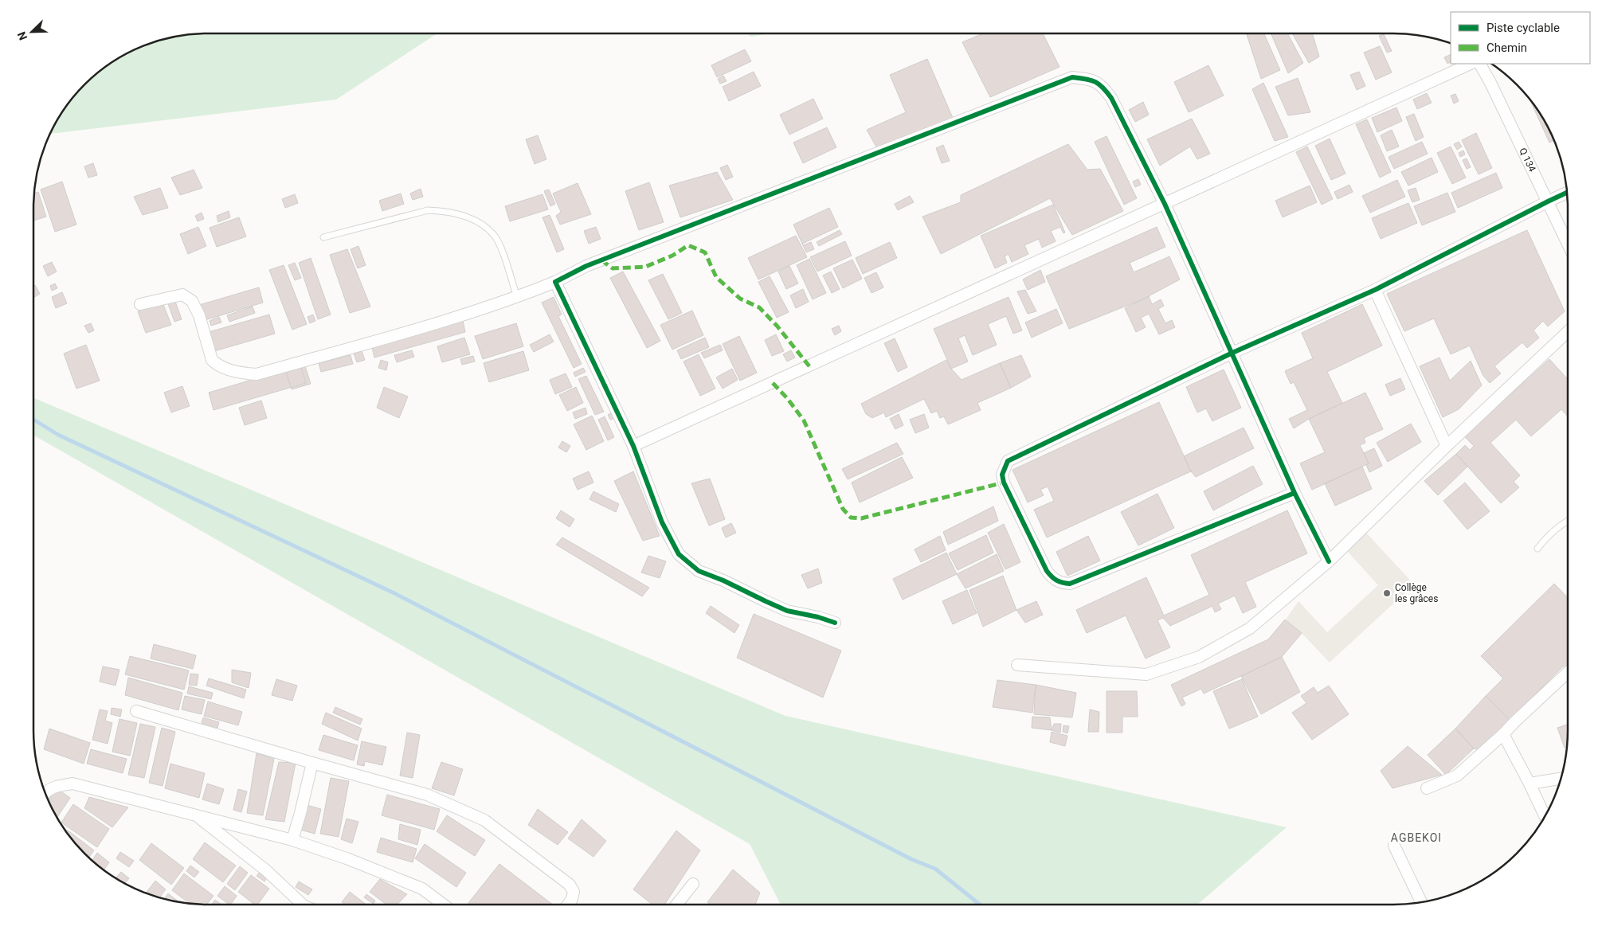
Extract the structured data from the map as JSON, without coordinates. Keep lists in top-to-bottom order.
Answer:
{
  "streets": {
    "street": ["Q 134"]
  },
  "districts": ["AGBEKOI"],
  "places": ["Collège les grâces"],
  "legend": ["Piste cyclable", "Chemin"],
  "north": "bottom left"
}
